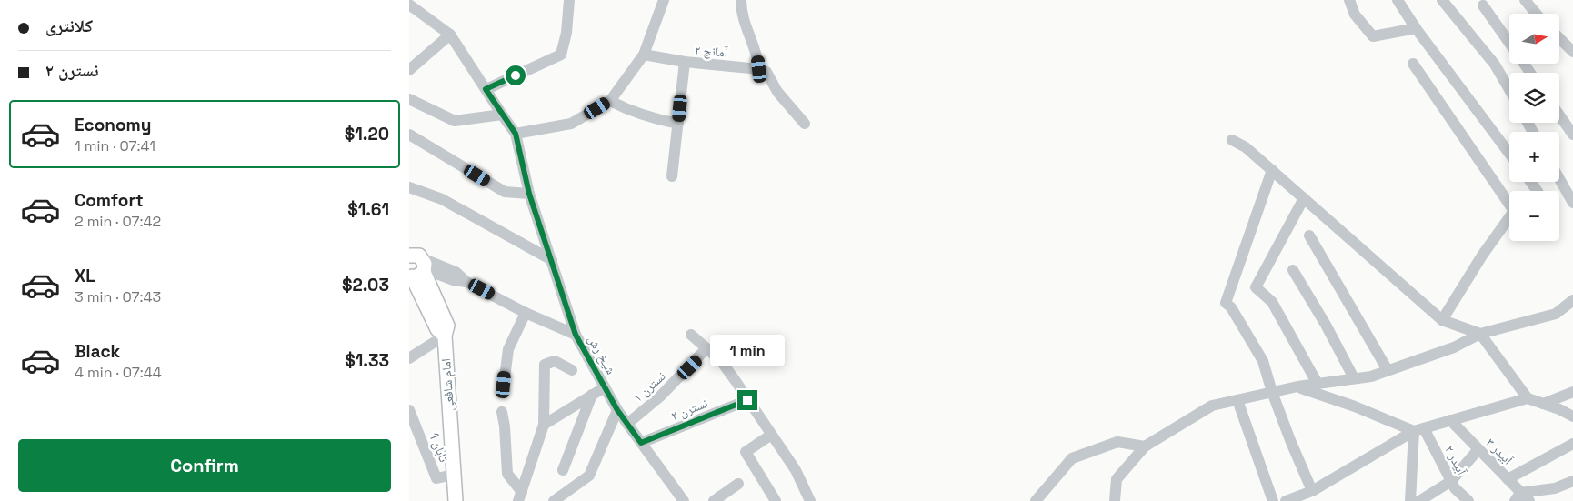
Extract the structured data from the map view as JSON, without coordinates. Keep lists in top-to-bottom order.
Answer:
{
  "streets": {
    "main road": ["امام شافعی"],
    "street": [
      "آمانج ۲",
      "شیخ رش",
      "نسترن ۱",
      "نسترن ۲",
      "تابان 1",
      "آبیدر ۳",
      "آبیدر ۲"
    ]
  },
  "crossings": [
    ["شیخ رش", "امام شافعی"],
    ["شیخ رش", "نسترن ۱"],
    ["شیخ رش", "نسترن ۲"],
    ["امام شافعی", "تابان 1"]
  ],
  "north": "right",
  "page": {
    "banner": ["کلانتری", "نسترن ۲"],
    "map_buttons": ["+", "−"],
    "list": [
      {
        "name": "Economy",
        "note": "1 min · 07:41",
        "value": "$1.20"
      },
      {
        "name": "Comfort",
        "note": "2 min · 07:42",
        "value": "$1.61"
      },
      {
        "name": "XL",
        "note": "3 min · 07:43",
        "value": "$2.03"
      },
      {
        "name": "Black",
        "note": "4 min · 07:44",
        "value": "$1.33"
      }
    ],
    "bubble": "1 min",
    "buttons": "Confirm"
  }
}
